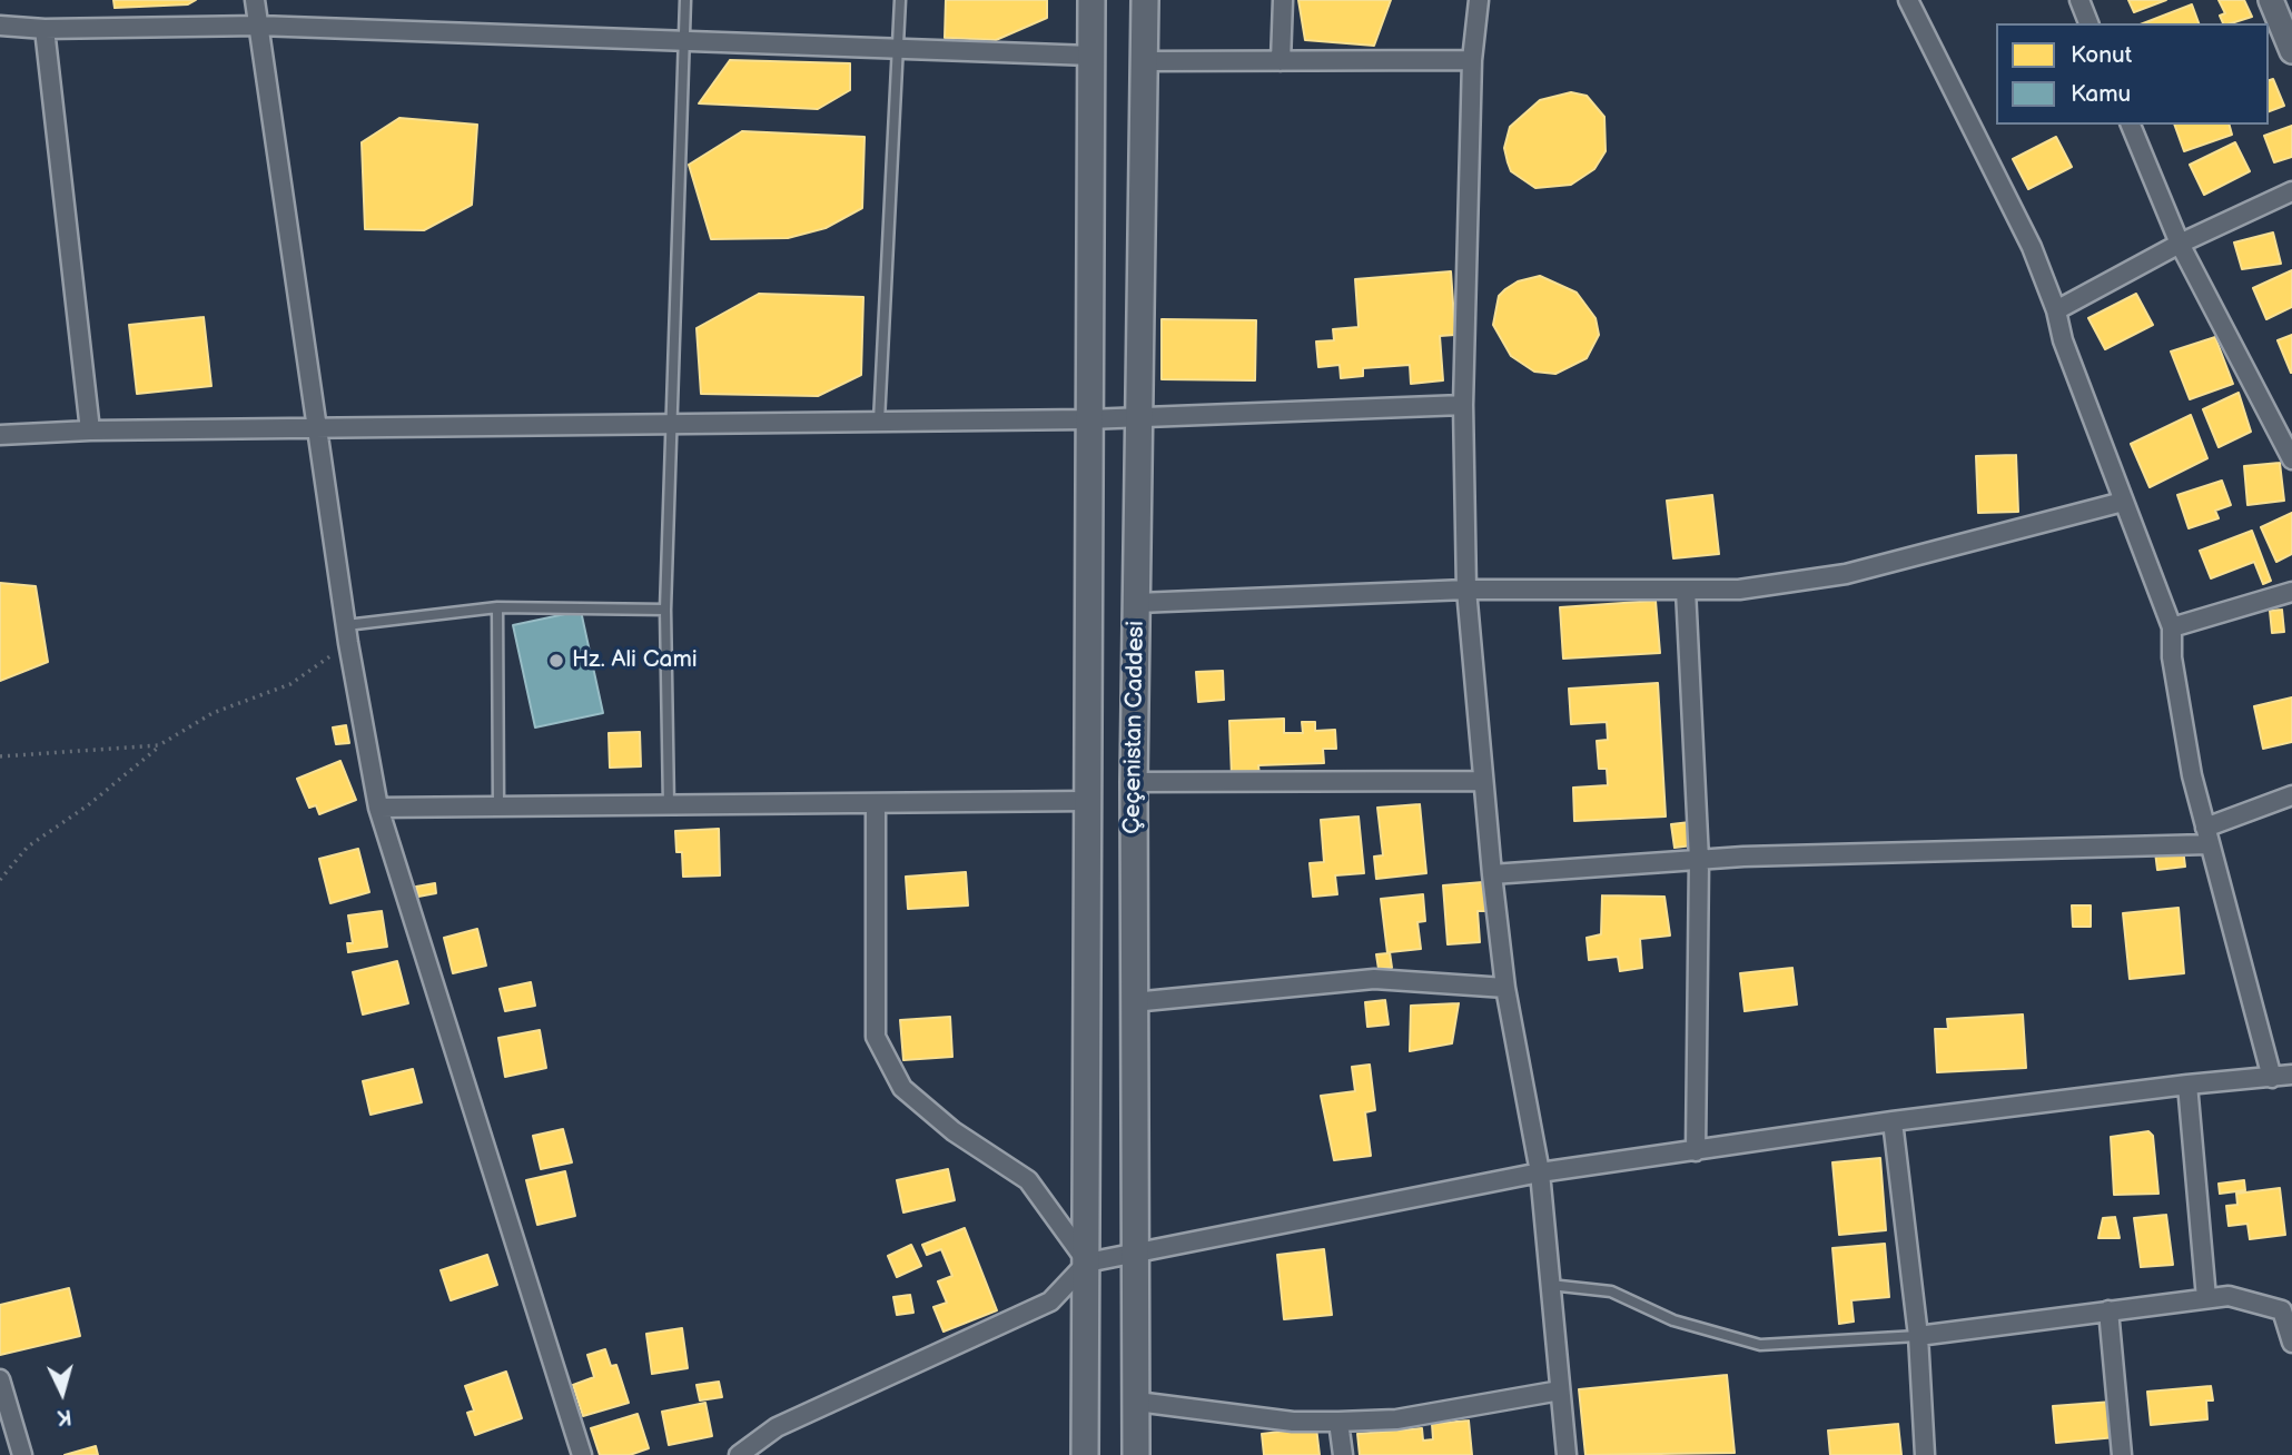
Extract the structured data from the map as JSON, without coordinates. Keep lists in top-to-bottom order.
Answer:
{
  "streets": {
    "main road": ["Çeçenistan Caddesi"]
  },
  "places": ["Hz. Ali Cami"],
  "legend": ["Konut", "Kamu"],
  "north": "bottom"
}
